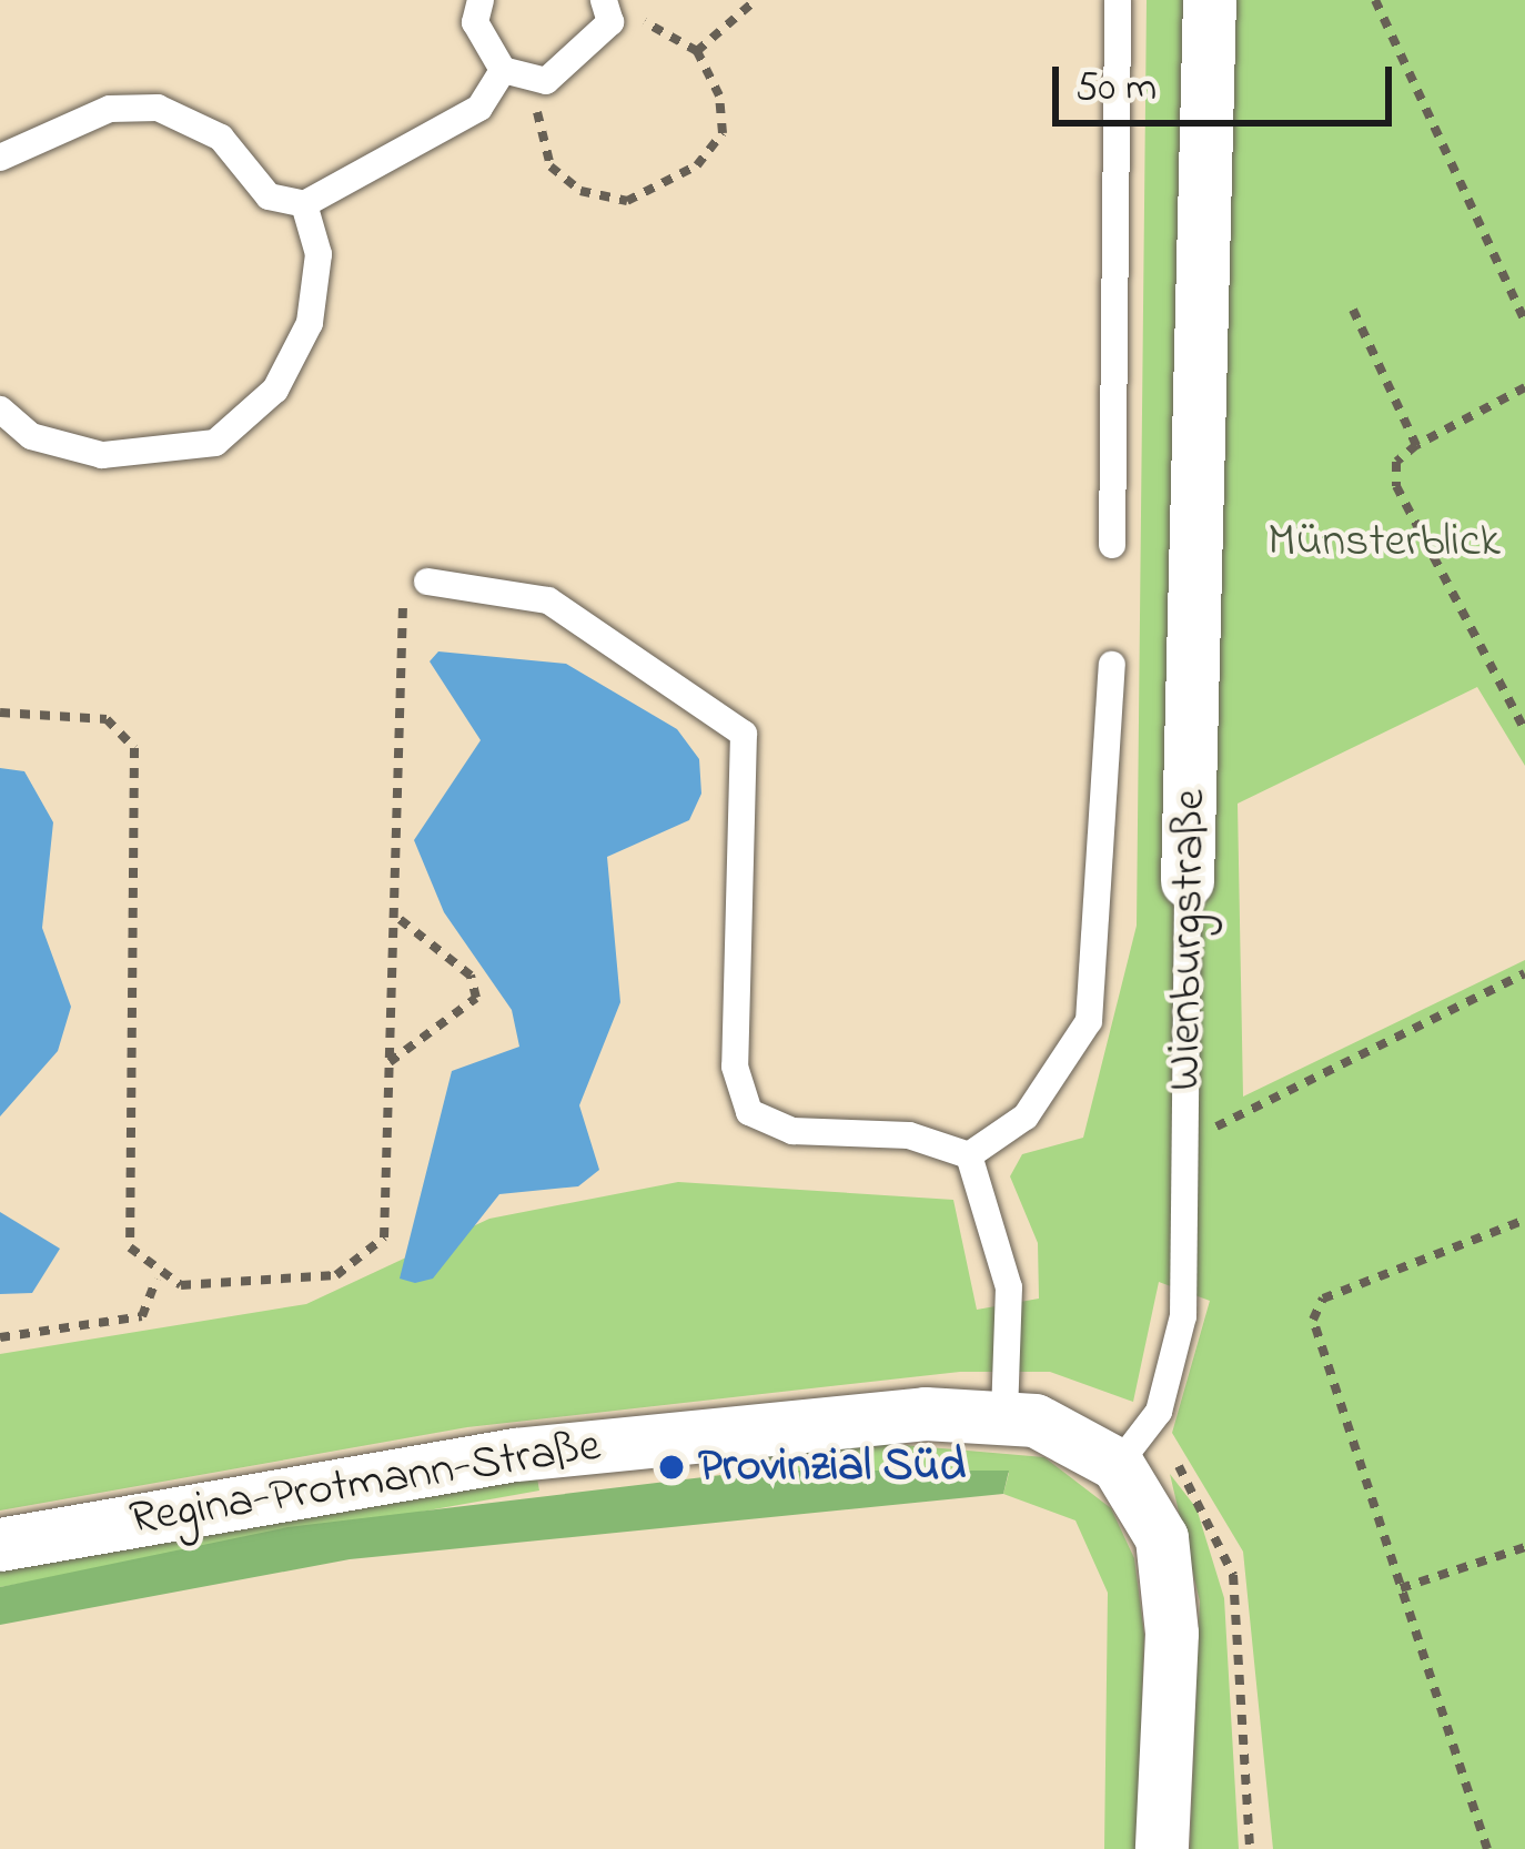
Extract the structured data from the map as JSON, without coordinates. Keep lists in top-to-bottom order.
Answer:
{
  "streets": {
    "street": ["Wienburgstraße", "Regina-Protmann-Straße"]
  },
  "crossings": [
    ["Wienburgstraße", "Regina-Protmann-Straße"]
  ],
  "parks": ["Münsterblick"],
  "places": ["Provinzial Süd"],
  "scale_bar": "50 m"
}
